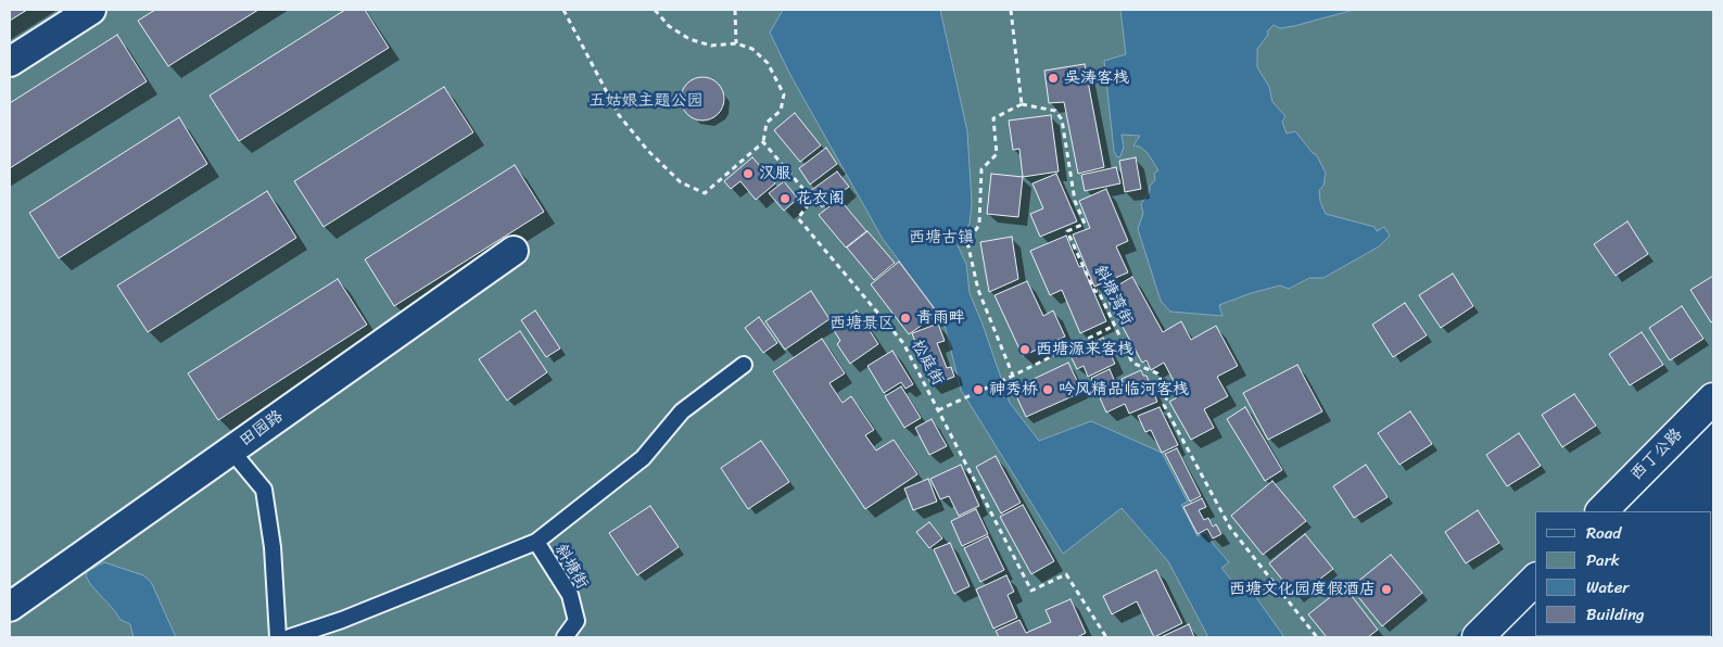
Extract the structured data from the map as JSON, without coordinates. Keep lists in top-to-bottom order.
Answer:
{
  "streets": {
    "street": ["田园路", "西丁公路"],
    "lane": ["斜塘街"],
    "path": ["斜塘湾街", "松庭街"]
  },
  "parks": ["五姑娘主题公园", "西塘古镇", "西塘景区"],
  "places": [
    "吴涛客栈",
    "汉服",
    "花衣阁",
    "青雨畔",
    "西塘源来客栈",
    "神秀桥",
    "吟风精品临河客栈",
    "西塘文化园度假酒店"
  ],
  "legend": [
    "Road",
    "Park",
    "Water",
    "Building"
  ]
}
